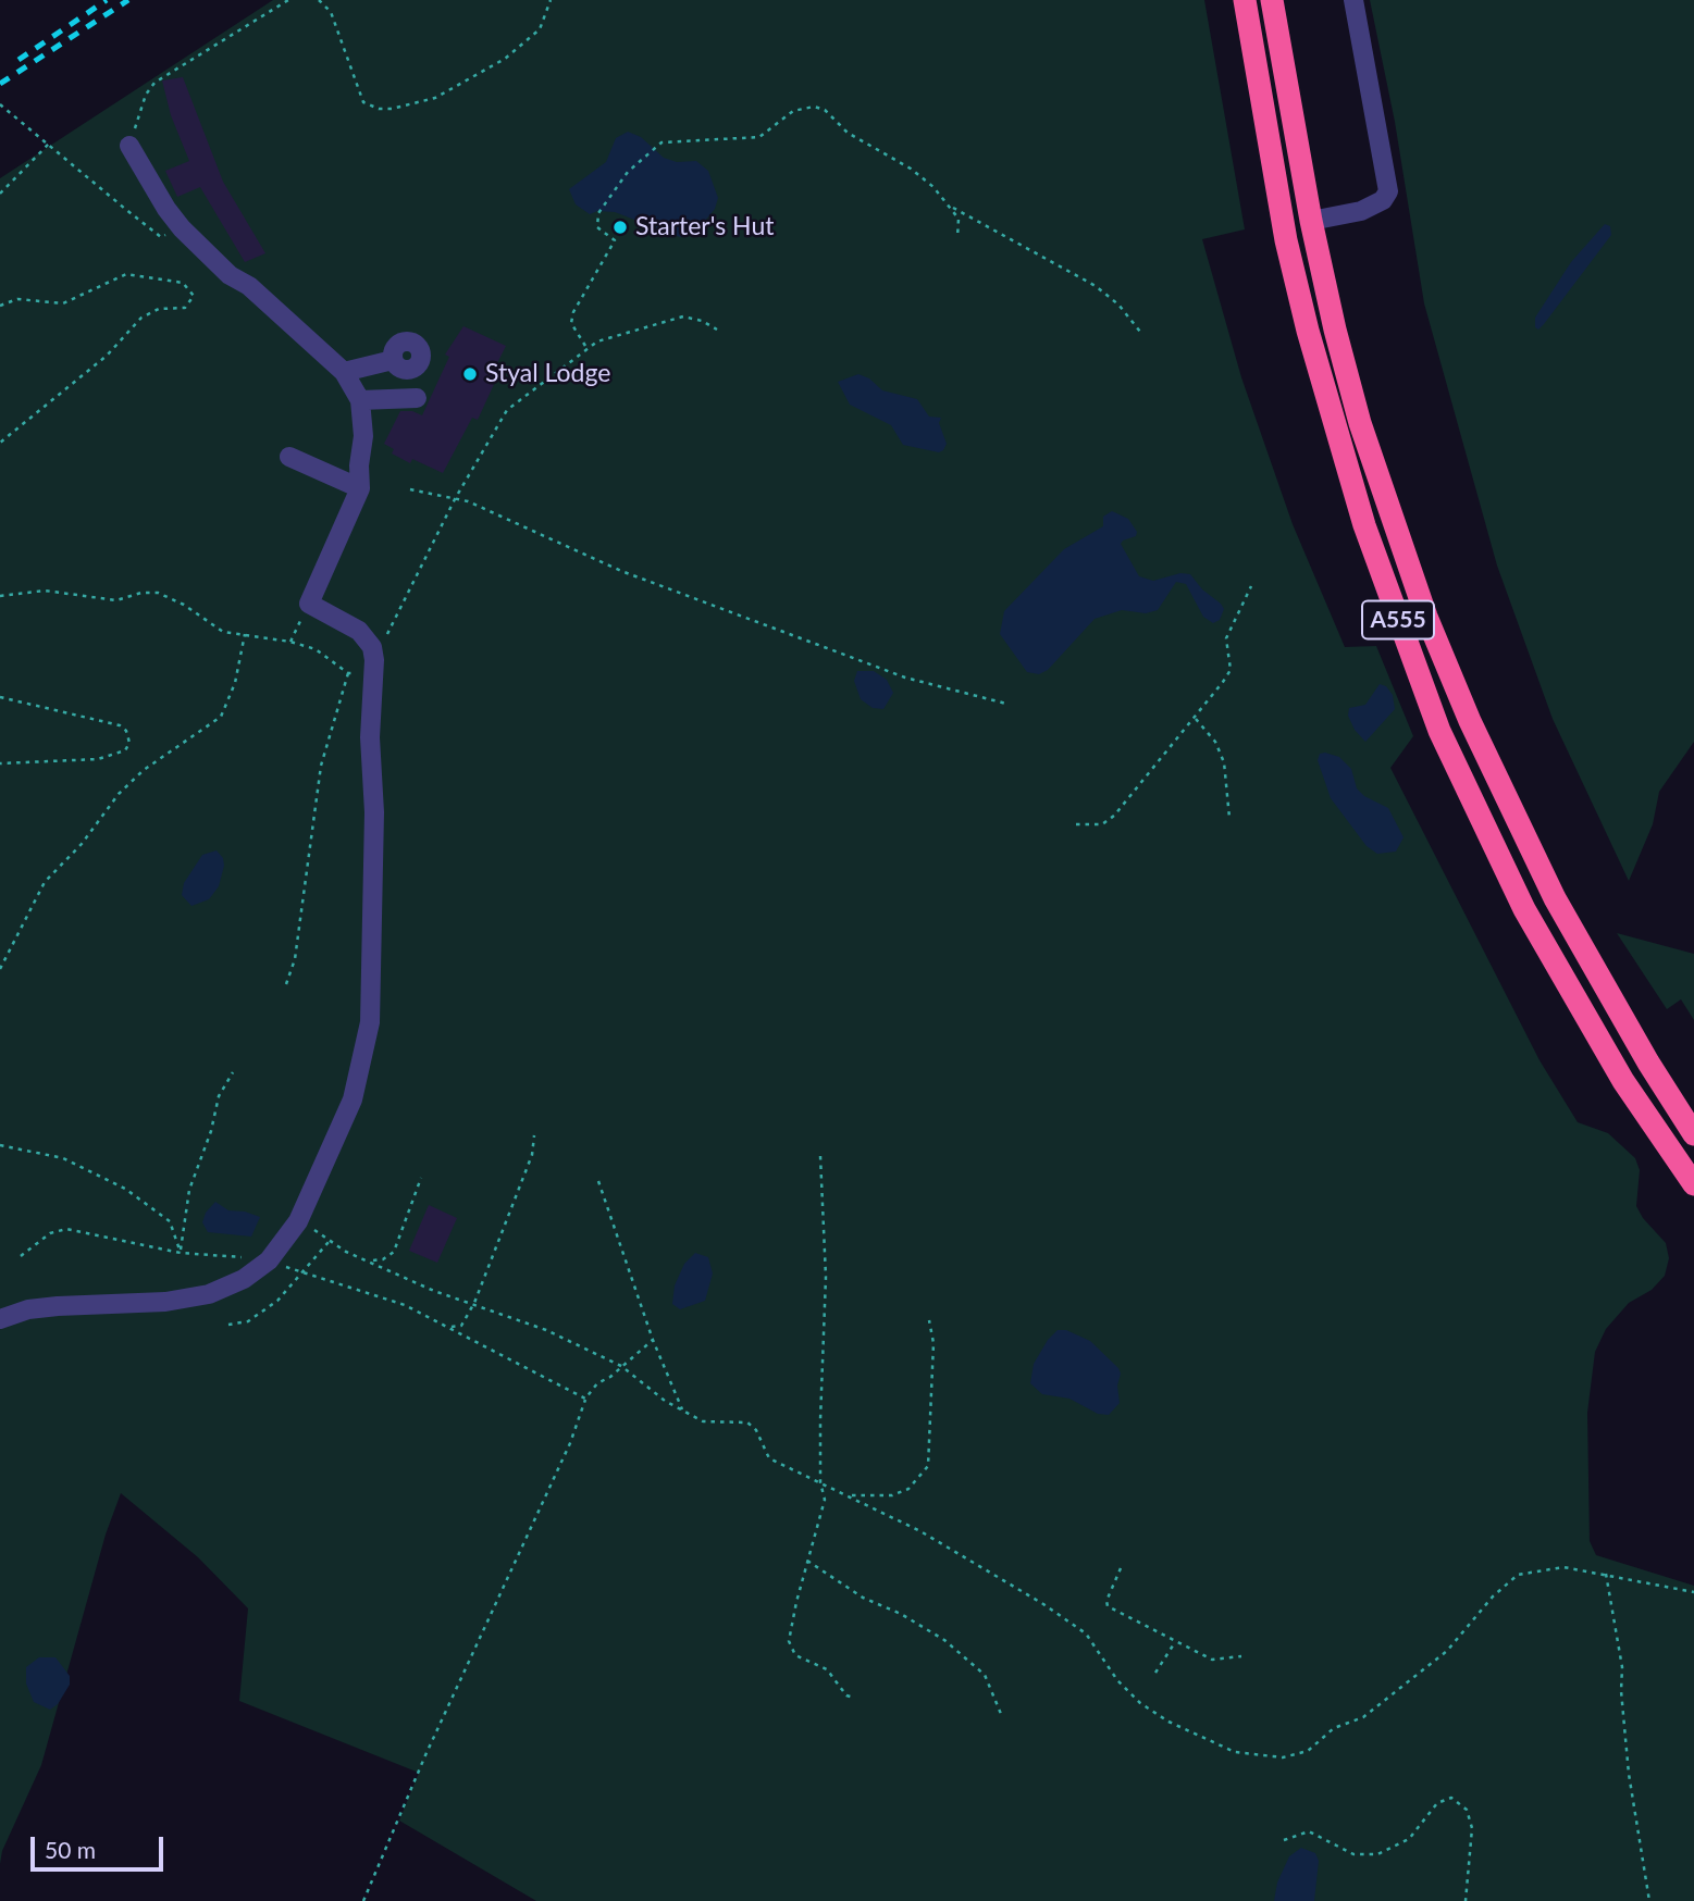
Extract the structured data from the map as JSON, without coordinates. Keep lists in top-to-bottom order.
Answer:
{
  "streets": {
    "highway": ["A555"]
  },
  "places": ["Starter's Hut", "Styal Lodge"],
  "scale_bar": "50 m"
}
